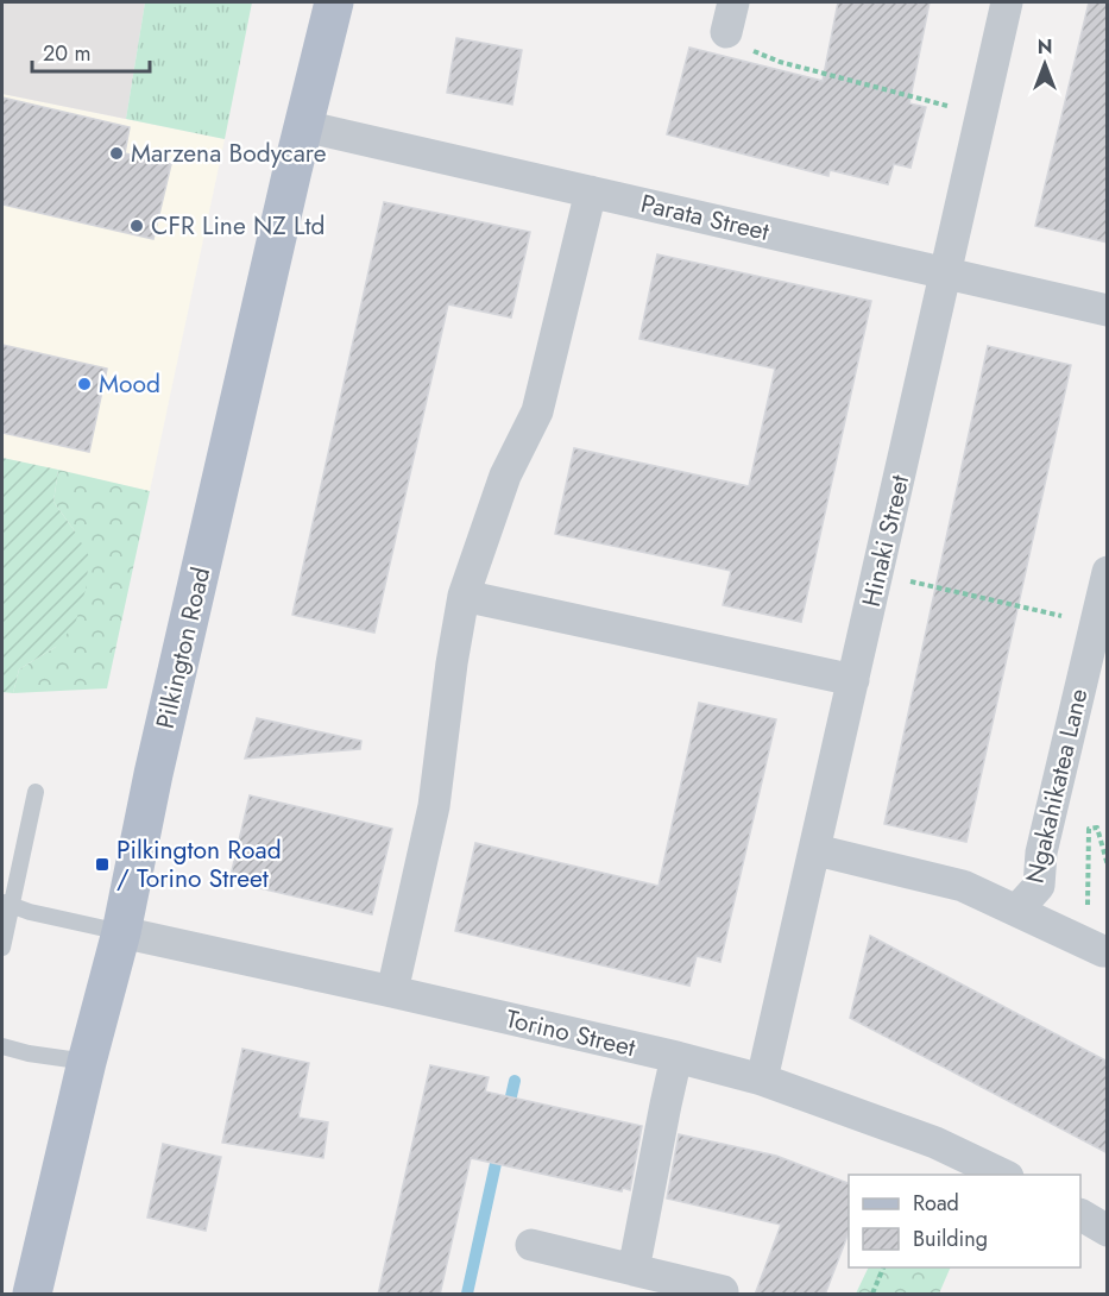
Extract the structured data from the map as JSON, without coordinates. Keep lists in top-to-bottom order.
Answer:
{
  "streets": {
    "main road": ["Pilkington Road"],
    "street": [
      "Parata Street",
      "Hinaki Street",
      "Ngakahikatea Lane",
      "Torino Street"
    ]
  },
  "crossings": [
    ["Parata Street", "Hinaki Street"],
    ["Parata Street", "Pilkington Road"],
    ["Hinaki Street", "Ngakahikatea Lane"],
    ["Hinaki Street", "Torino Street"],
    ["Pilkington Road", "Torino Street"]
  ],
  "places": {
    "other": ["Marzena Bodycare", "CFR Line NZ Ltd", "Mood"],
    "transit": ["Pilkington Road / Torino Street"]
  },
  "legend": ["Road", "Building"],
  "scale_bar": "20 m",
  "north": "top"
}
